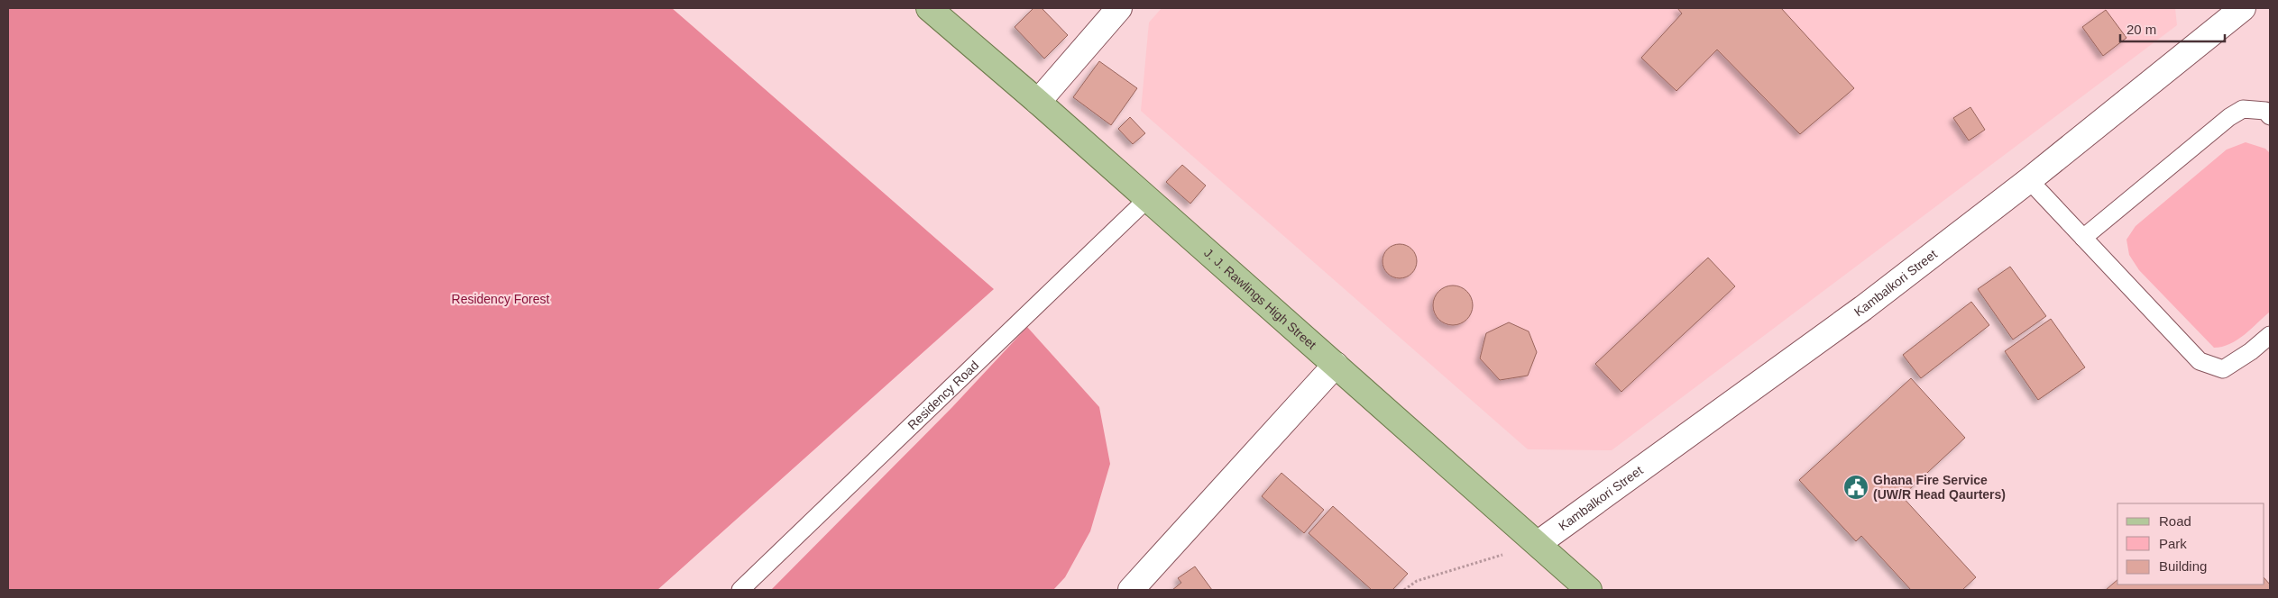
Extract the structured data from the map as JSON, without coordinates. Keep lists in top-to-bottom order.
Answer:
{
  "streets": {
    "main road": ["J. J. Rawlings High Street"],
    "street": ["Kambalkori Street"],
    "lane": ["Residency Road"]
  },
  "crossings": [
    ["Kambalkori Street", "J. J. Rawlings High Street"],
    ["J. J. Rawlings High Street", "Residency Road"]
  ],
  "parks": ["Residency Forest"],
  "places": {
    "public building": ["Ghana Fire Service (UW/R Head Qaurters)"]
  },
  "legend": ["Road", "Park", "Building"],
  "scale_bar": "20 m"
}
